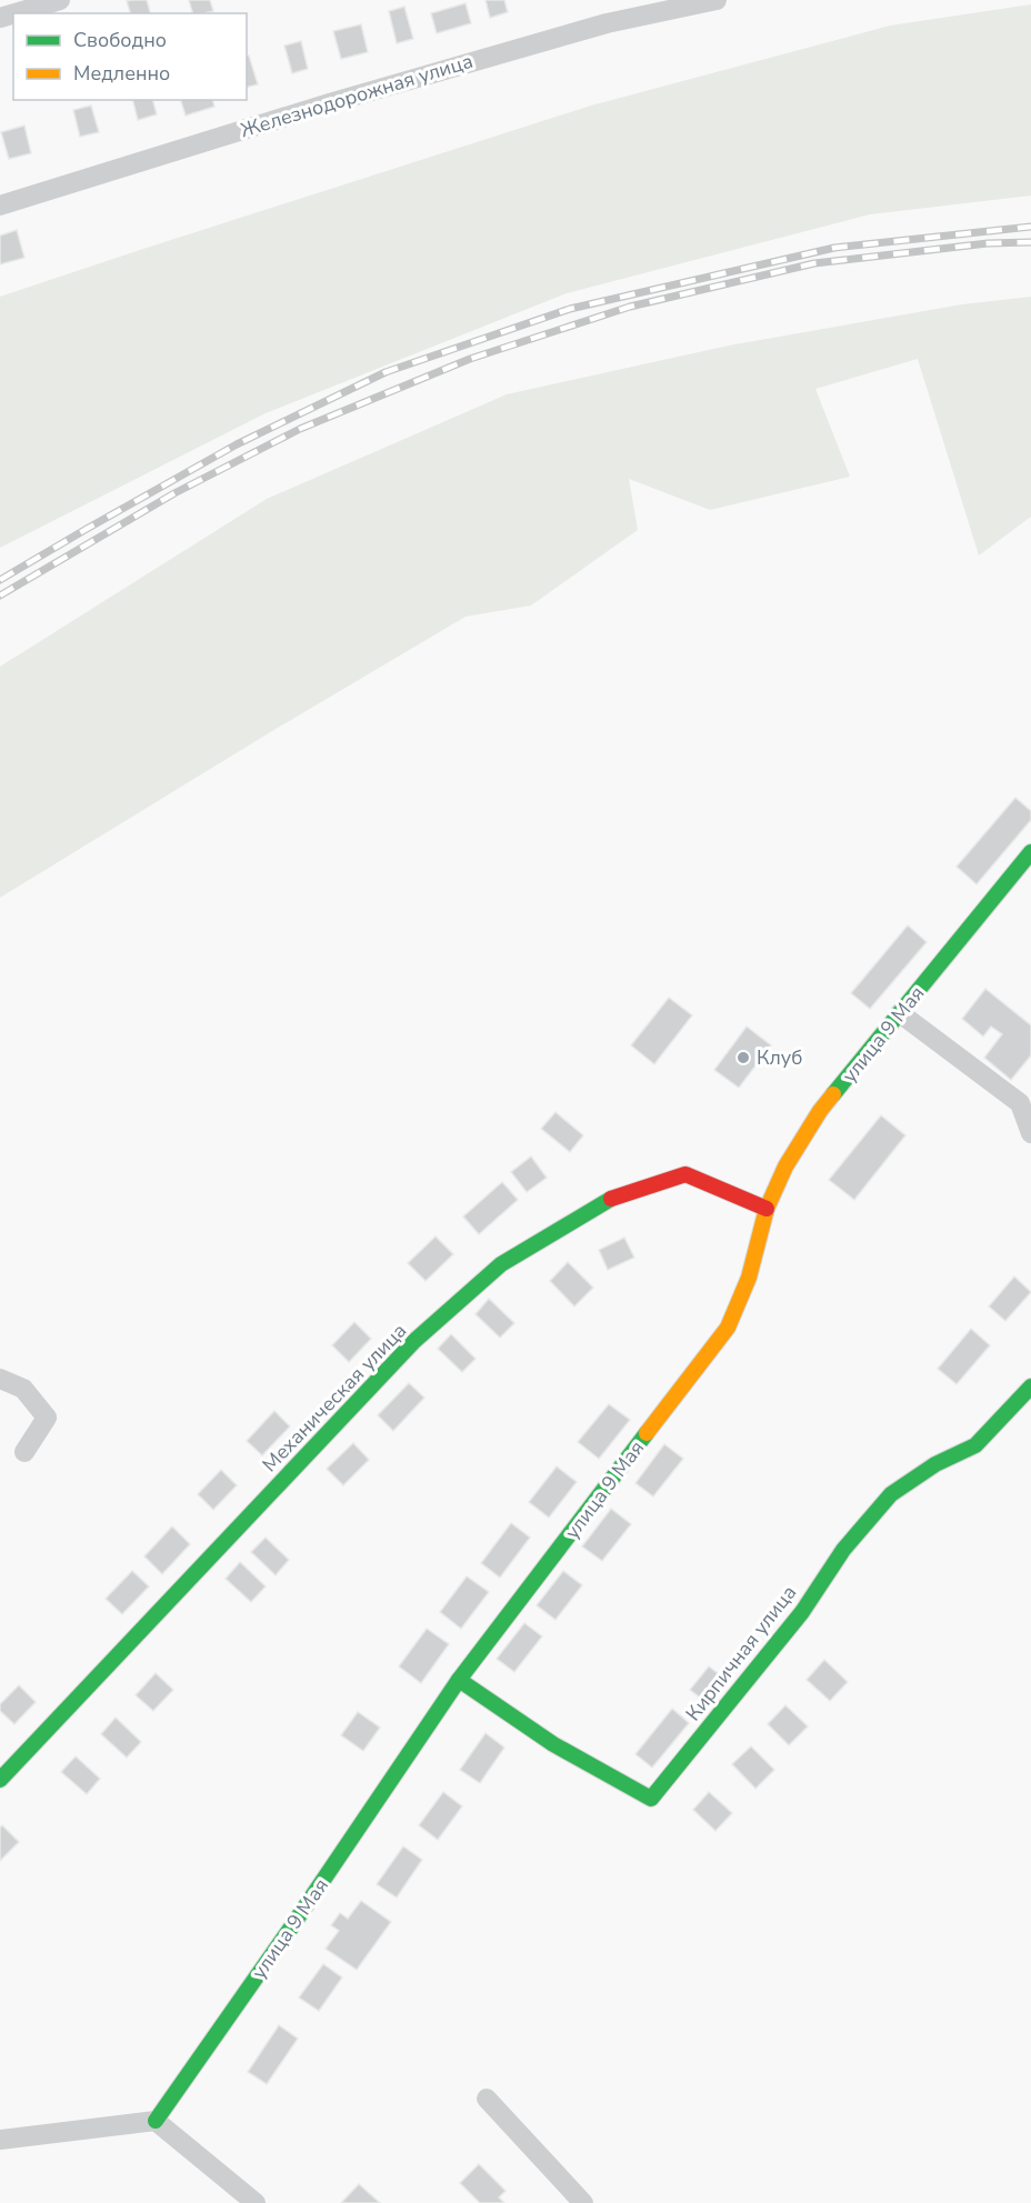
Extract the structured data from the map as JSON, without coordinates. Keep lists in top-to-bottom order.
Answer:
{
  "streets": {
    "street": [
      "Железнодорожная улица",
      "улица 9 Мая",
      "Механическая улица",
      "Кирпичная улица"
    ]
  },
  "crossings": [
    ["улица 9 Мая", "Механическая улица"],
    ["улица 9 Мая", "Кирпичная улица"]
  ],
  "places": ["Клуб"],
  "legend": ["Свободно", "Медленно"]
}
